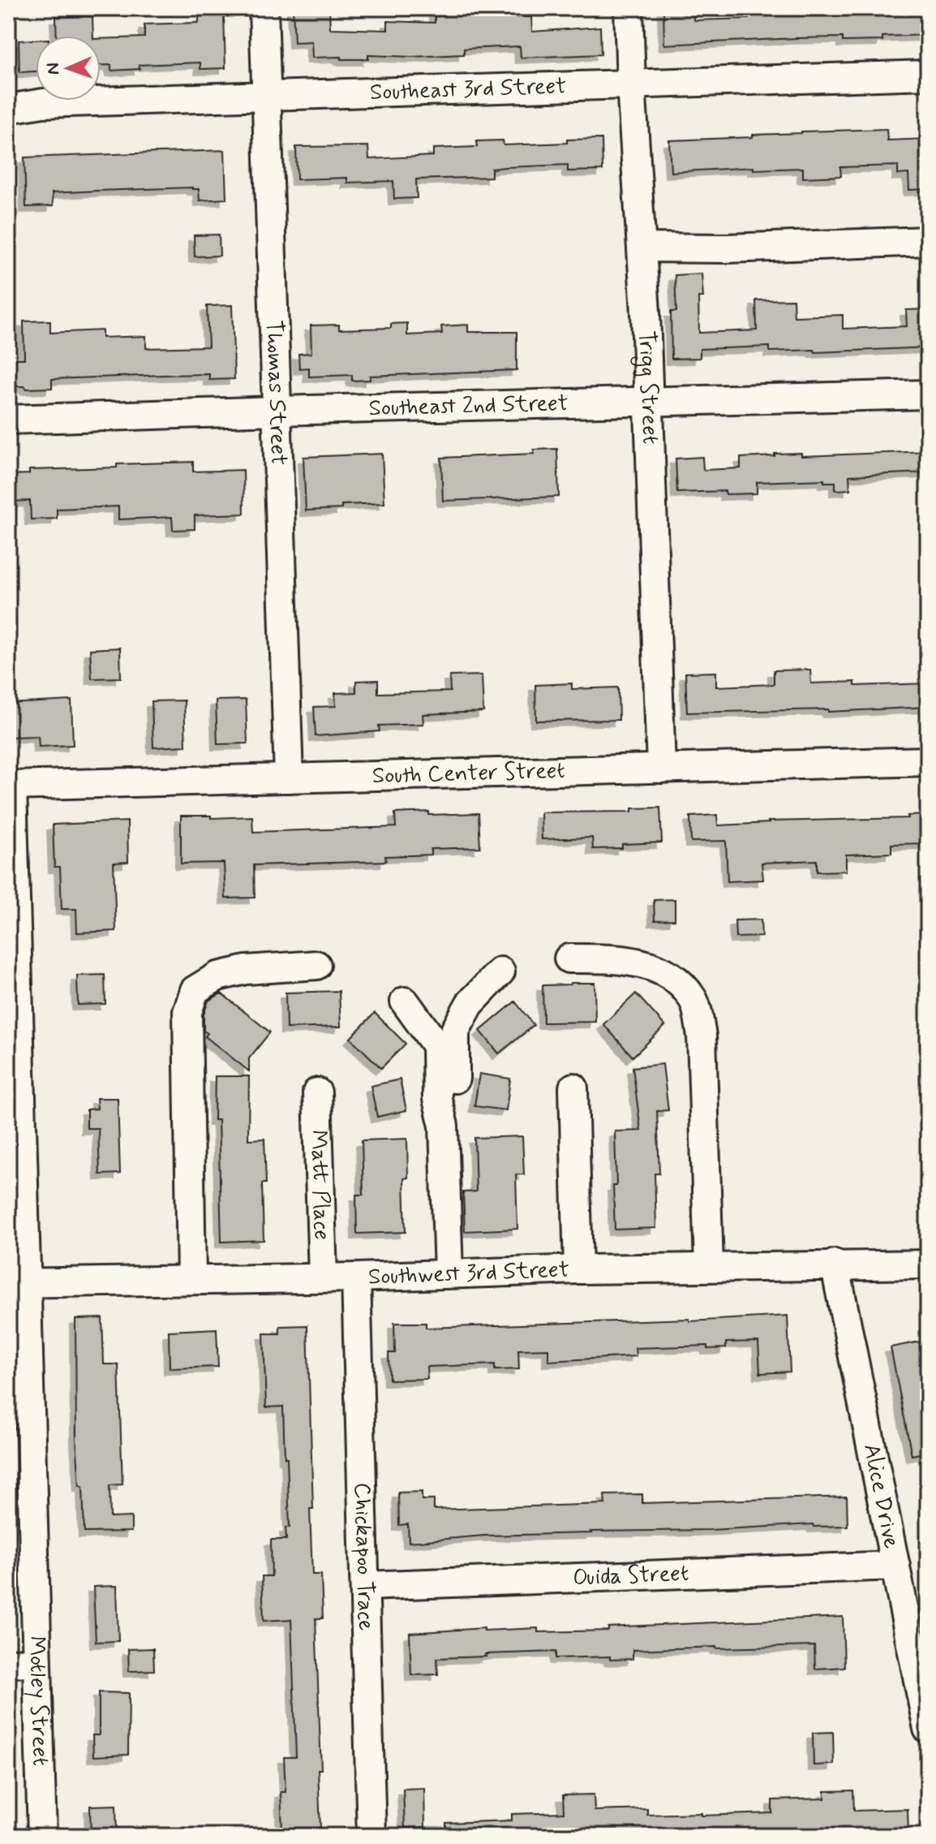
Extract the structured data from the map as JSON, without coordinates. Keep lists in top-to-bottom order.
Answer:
{
  "streets": {
    "street": [
      "Southeast 3rd Street",
      "Trigg Street",
      "Thomas Street",
      "Southeast 2nd Street",
      "South Center Street",
      "Matt Place",
      "Southwest 3rd Street",
      "Alice Drive",
      "Chickapoo Trace",
      "Ouida Street",
      "Motley Street"
    ]
  },
  "crossings": [
    ["Southeast 3rd Street", "Trigg Street"],
    ["Southeast 3rd Street", "Thomas Street"],
    ["Trigg Street", "Southeast 2nd Street"],
    ["Trigg Street", "South Center Street"],
    ["Thomas Street", "Southeast 2nd Street"],
    ["Thomas Street", "South Center Street"],
    ["South Center Street", "Motley Street"],
    ["Matt Place", "Southwest 3rd Street"],
    ["Southwest 3rd Street", "Alice Drive"],
    ["Southwest 3rd Street", "Chickapoo Trace"],
    ["Southwest 3rd Street", "Motley Street"],
    ["Alice Drive", "Ouida Street"],
    ["Chickapoo Trace", "Ouida Street"]
  ],
  "north": "left"
}
